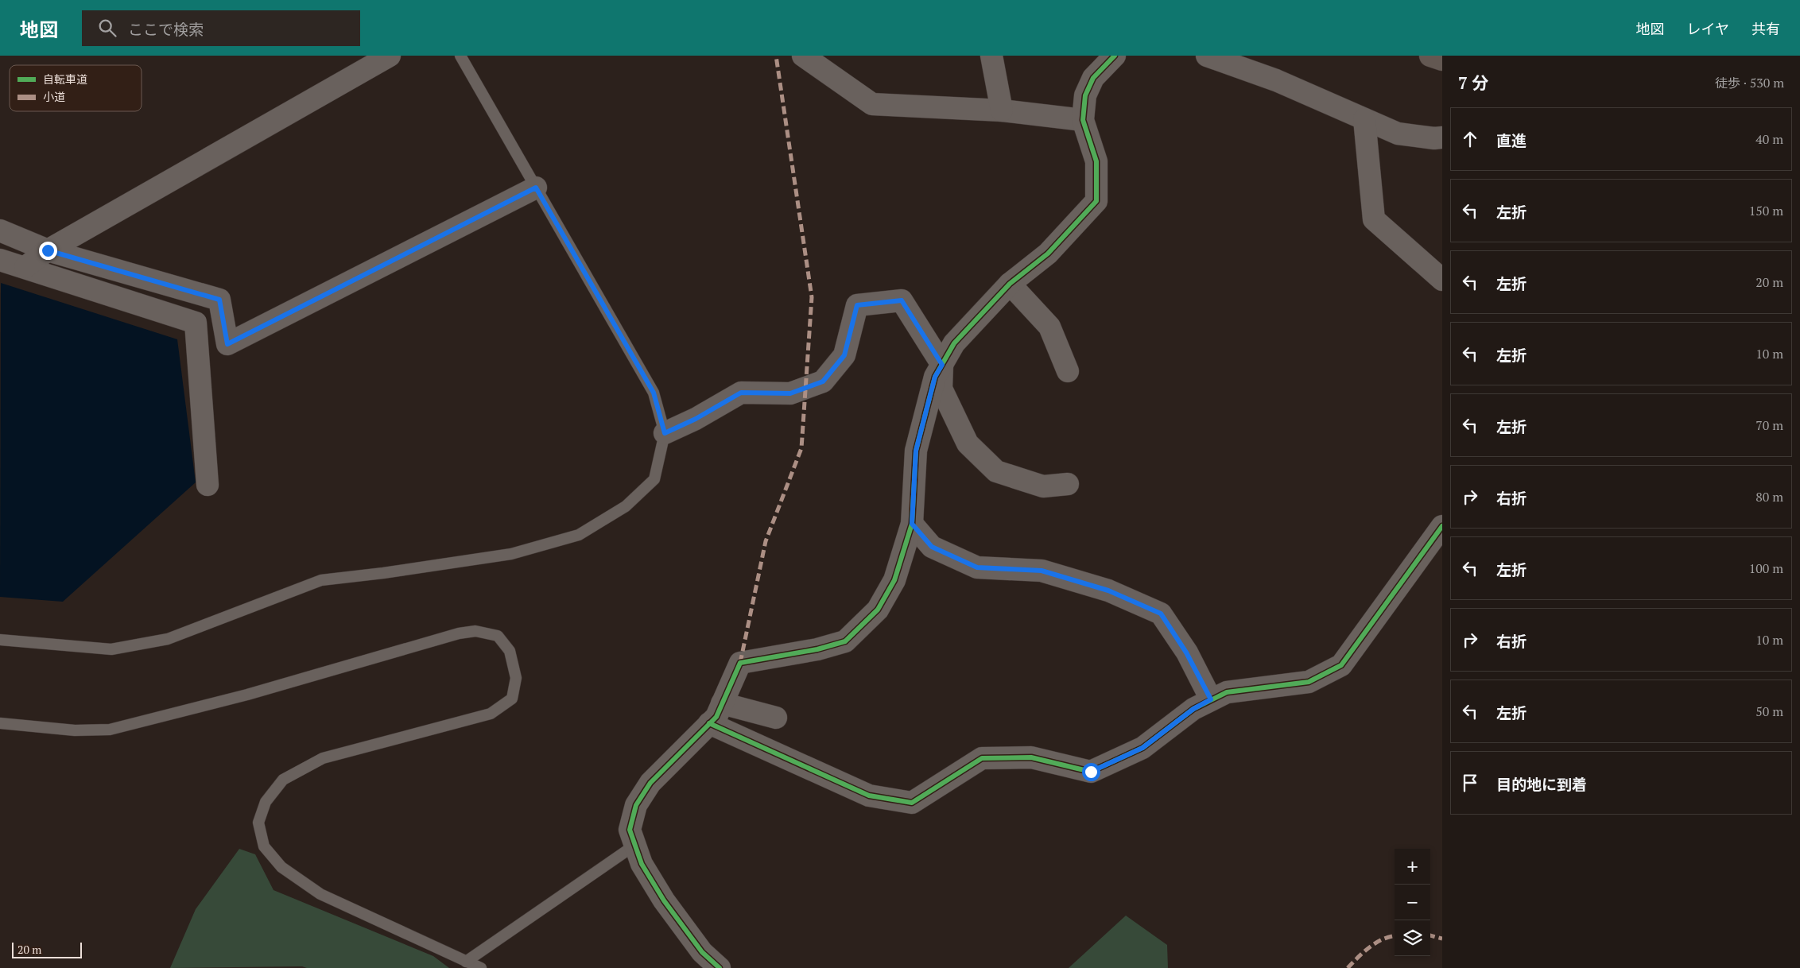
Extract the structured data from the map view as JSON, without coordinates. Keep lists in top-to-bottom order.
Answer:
{
  "legend": ["自転車道", "小道"],
  "scale_bar": "20 m",
  "page": {
    "header": "地図",
    "search": "ここで検索",
    "nav": ["地図", "レイヤ", "共有"],
    "heading": ["7 分", "徒歩 · 530 m"],
    "list": [
      ["直進", "40 m"],
      ["左折", "150 m"],
      ["左折", "20 m"],
      ["左折", "10 m"],
      ["左折", "70 m"],
      ["右折", "80 m"],
      ["左折", "100 m"],
      ["右折", "10 m"],
      ["左折", "50 m"],
      "目的地に到着"
    ],
    "map_buttons": ["+", "−"],
    "scale": "20 m"
  }
}
